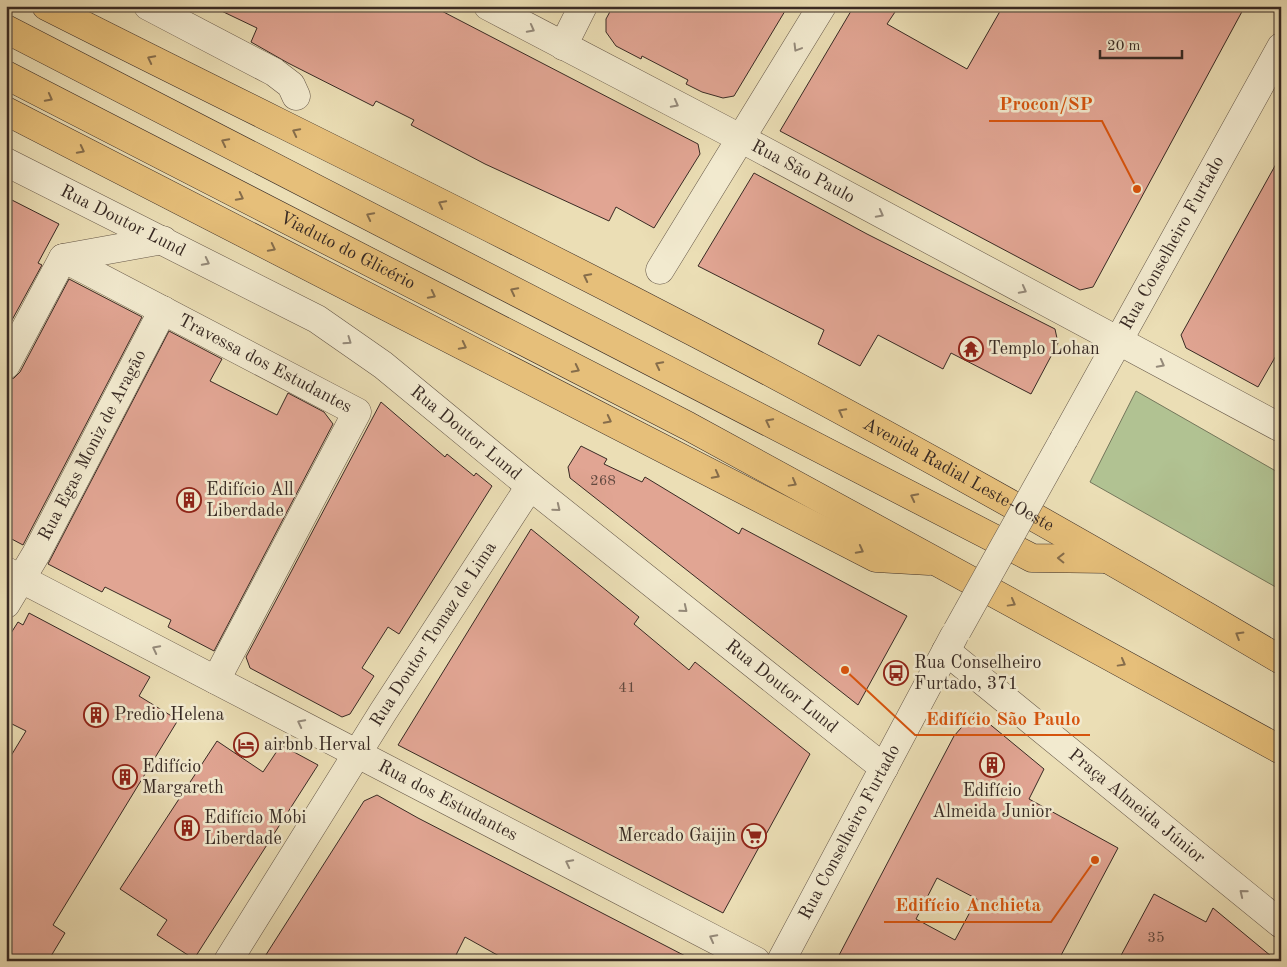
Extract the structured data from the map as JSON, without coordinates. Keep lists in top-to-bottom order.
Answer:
{
  "streets": {
    "highway": ["Viaduto do Glicério", "Avenida Radial Leste-Oeste"],
    "street": [
      "Rua São Paulo",
      "Rua Doutor Lund",
      "Rua Conselheiro Furtado",
      "Travessa dos Estudantes",
      "Rua Egas Moniz de Aragão",
      "Rua Doutor Tomaz de Lima",
      "Rua dos Estudantes",
      "Praça Almeida Júnior"
    ]
  },
  "crossings": [
    ["Rua São Paulo", "Rua Conselheiro Furtado"],
    ["Rua Doutor Lund", "Rua Conselheiro Furtado"],
    ["Rua Doutor Lund", "Rua Doutor Tomaz de Lima"],
    ["Rua Conselheiro Furtado", "Praça Almeida Júnior"],
    ["Travessa dos Estudantes", "Rua Egas Moniz de Aragão"],
    ["Travessa dos Estudantes", "Rua dos Estudantes"],
    ["Rua Egas Moniz de Aragão", "Rua dos Estudantes"],
    ["Rua Doutor Tomaz de Lima", "Rua dos Estudantes"]
  ],
  "one_way": [
    "Rua São Paulo",
    "Rua Doutor Lund",
    "Rua dos Estudantes",
    "Praça Almeida Júnior"
  ],
  "places": {
    "other": ["Procon/SP", "Edifício São Paulo", "Edifício Anchieta"],
    "temple": ["Templo Lohan"],
    "building": [
      "Edifício All Liberdade",
      "Predio Helena",
      "Edifício Almeida Junior",
      "Edifício Margareth",
      "Edifício Mobi Liberdade"
    ],
    "bus stop": ["Rua Conselheiro Furtado, 371"],
    "hotel": ["airbnb Herval"],
    "supermarket": ["Mercado Gaijin"]
  },
  "house_numbers": ["268", "41", "35"],
  "scale_bar": "20 m"
}
